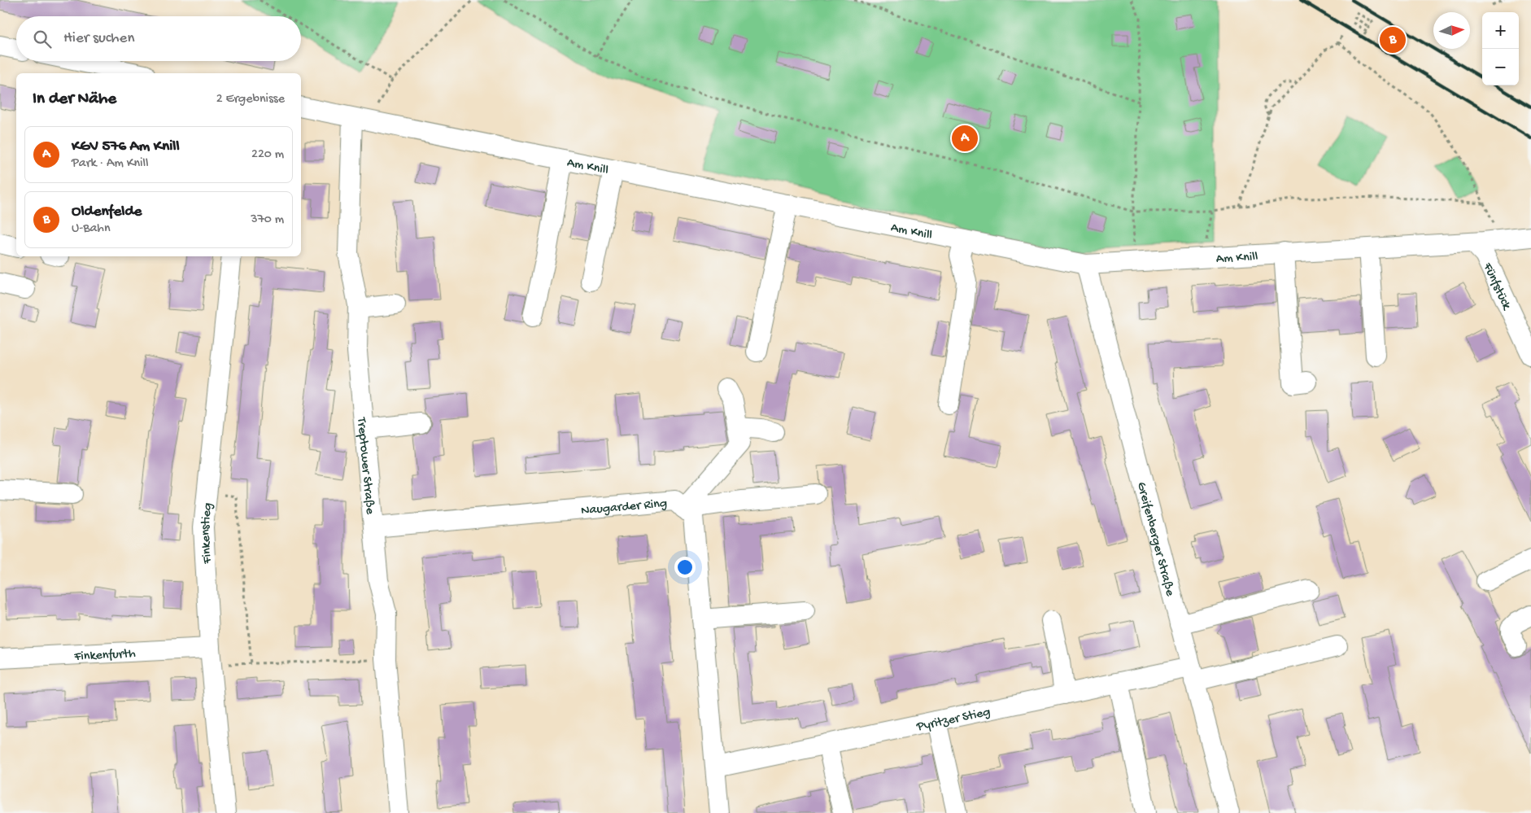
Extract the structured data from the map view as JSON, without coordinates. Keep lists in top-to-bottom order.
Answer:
{
  "streets": {
    "street": [
      "Am Knill",
      "Fünfstück",
      "Treptower Straße",
      "Naugarder Ring",
      "Finkenstieg",
      "Greifenberger Straße",
      "Finkenfurth",
      "Pyritzer Stieg"
    ]
  },
  "crossings": [
    ["Am Knill", "Fünfstück"],
    ["Am Knill", "Treptower Straße"],
    ["Am Knill", "Greifenberger Straße"],
    ["Treptower Straße", "Naugarder Ring"],
    ["Naugarder Ring", "Pyritzer Stieg"],
    ["Finkenstieg", "Finkenfurth"],
    ["Greifenberger Straße", "Pyritzer Stieg"]
  ],
  "north": "right",
  "page": {
    "map_buttons": ["+", "−"],
    "search": "Hier suchen",
    "pins": ["B", "A"],
    "heading": ["In der Nähe", "2 Ergebnisse"],
    "list": [
      {
        "mark": "A",
        "name": "KGV 576 Am Knill",
        "note": "Park · Am Knill",
        "value": "220 m"
      },
      {
        "mark": "B",
        "name": "Oldenfelde",
        "note": "U-Bahn",
        "value": "370 m"
      }
    ]
  }
}
